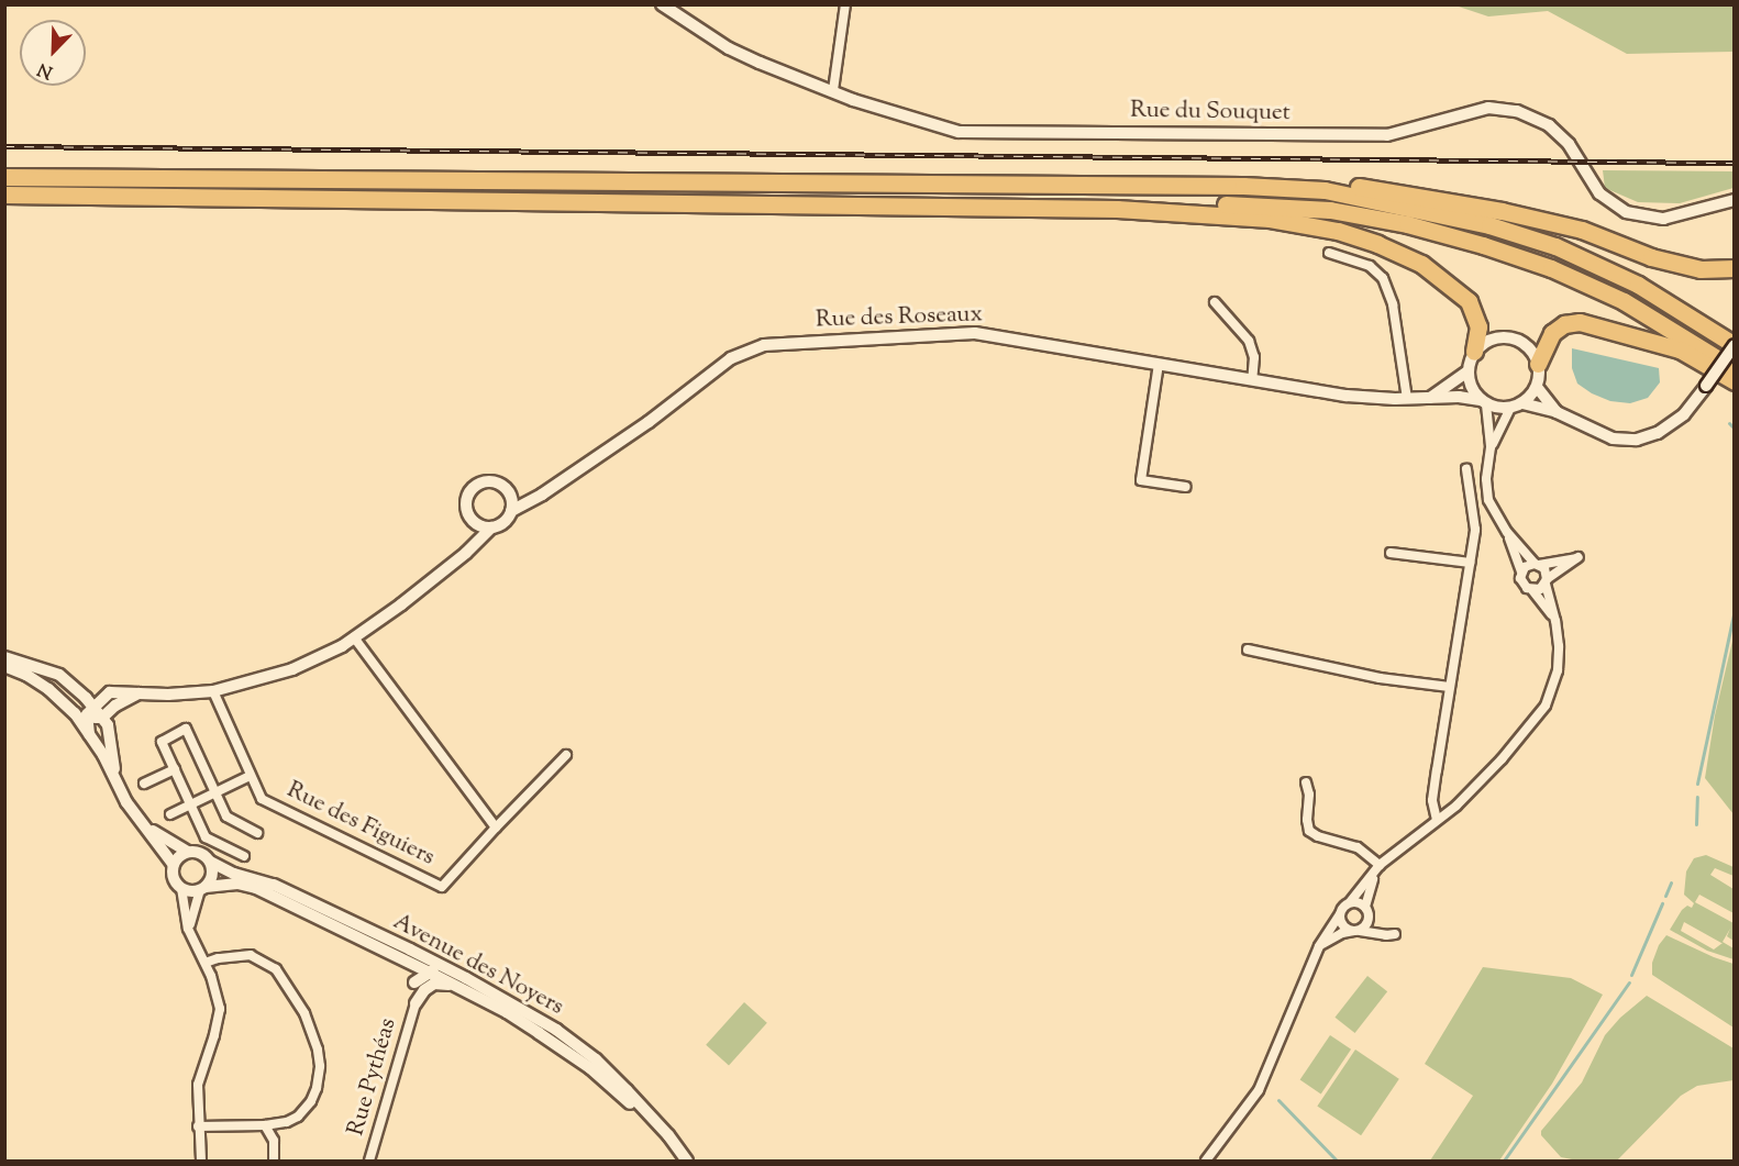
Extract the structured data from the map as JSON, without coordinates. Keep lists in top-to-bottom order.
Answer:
{
  "streets": {
    "street": [
      "Rue du Souquet",
      "Rue des Roseaux",
      "Rue des Figuiers",
      "Avenue des Noyers",
      "Rue Pythéas"
    ]
  },
  "crossings": [
    ["Rue des Roseaux", "Rue des Figuiers"]
  ],
  "north": "bottom left"
}
